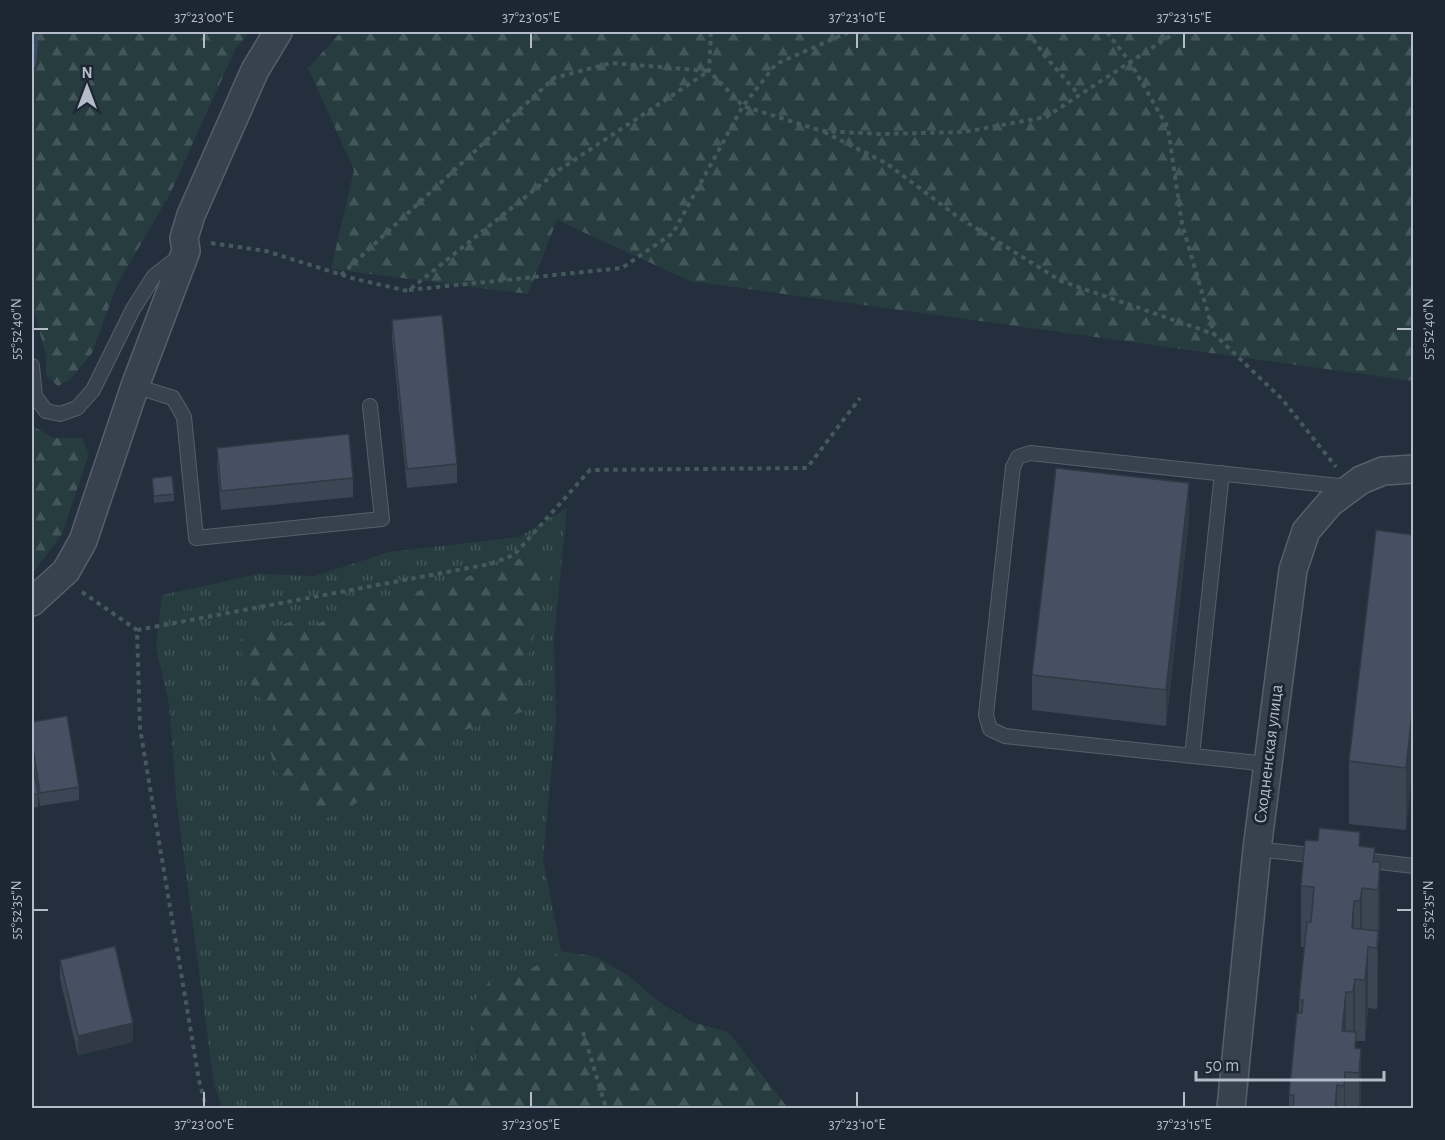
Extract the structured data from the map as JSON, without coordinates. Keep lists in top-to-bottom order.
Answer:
{
  "streets": {
    "street": ["Сходненская улица"]
  },
  "scale_bar": "50 m",
  "north": "top",
  "coordinates": [
    "37°23'00\"E",
    "37°23'05\"E",
    "37°23'10\"E",
    "37°23'15\"E",
    "55°52'40\"N",
    "55°52'35\"N"
  ]
}
